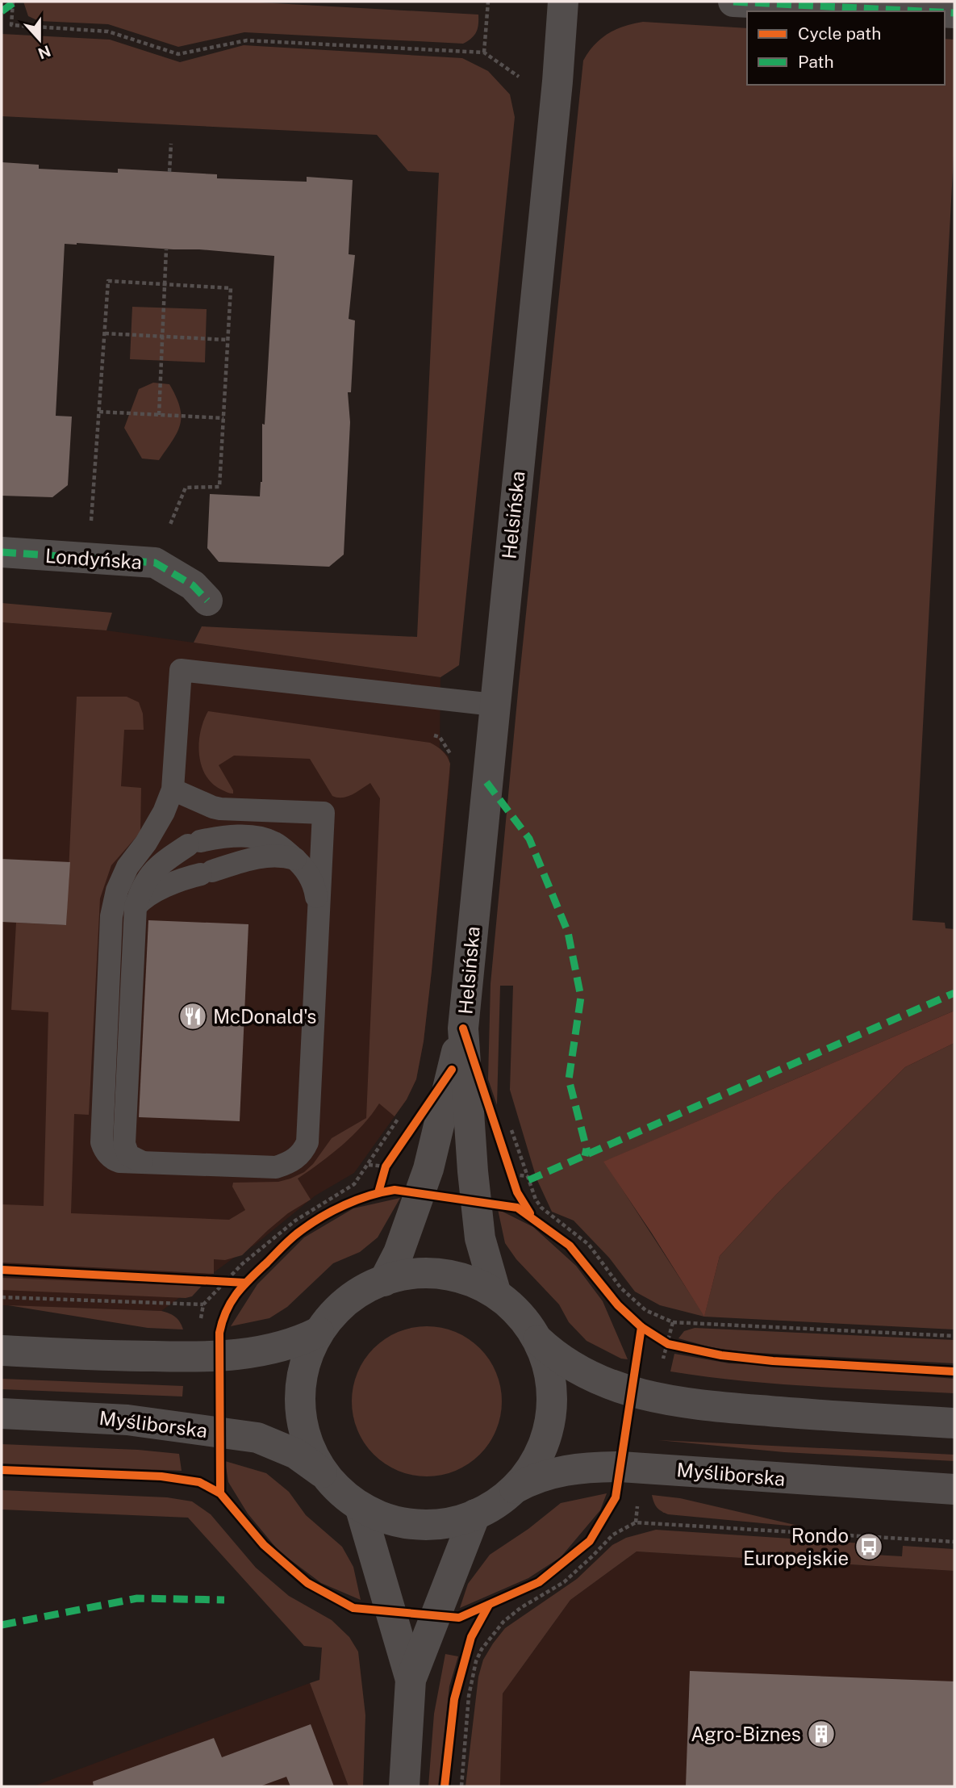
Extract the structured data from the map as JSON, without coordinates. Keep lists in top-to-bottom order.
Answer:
{
  "streets": {
    "street": ["Helsińska", "Londyńska", "Myśliborska"]
  },
  "places": {
    "restaurant": ["McDonald's"],
    "bus stop": ["Rondo Europejskie"],
    "building": ["Agro-Biznes"]
  },
  "legend": ["Cycle path", "Path"],
  "north": "bottom"
}
